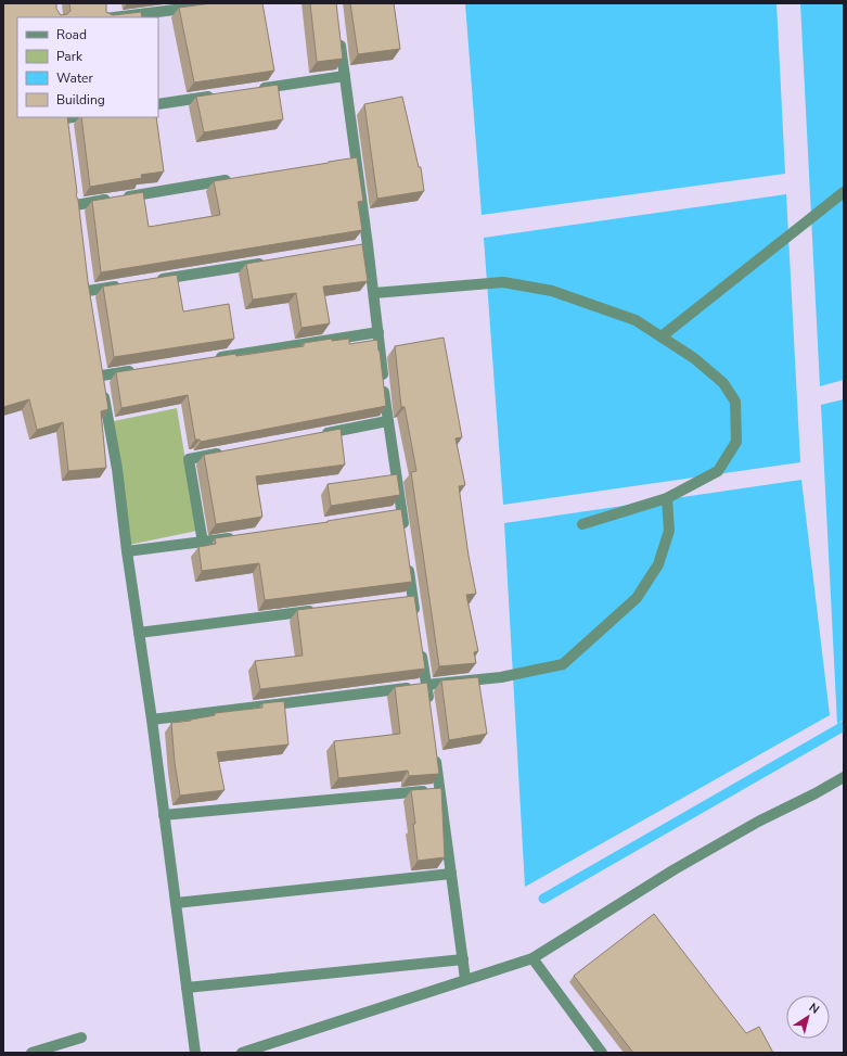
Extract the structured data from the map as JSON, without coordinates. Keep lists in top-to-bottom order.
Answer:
{
  "legend": [
    "Road",
    "Park",
    "Water",
    "Building"
  ],
  "north": "top right"
}
